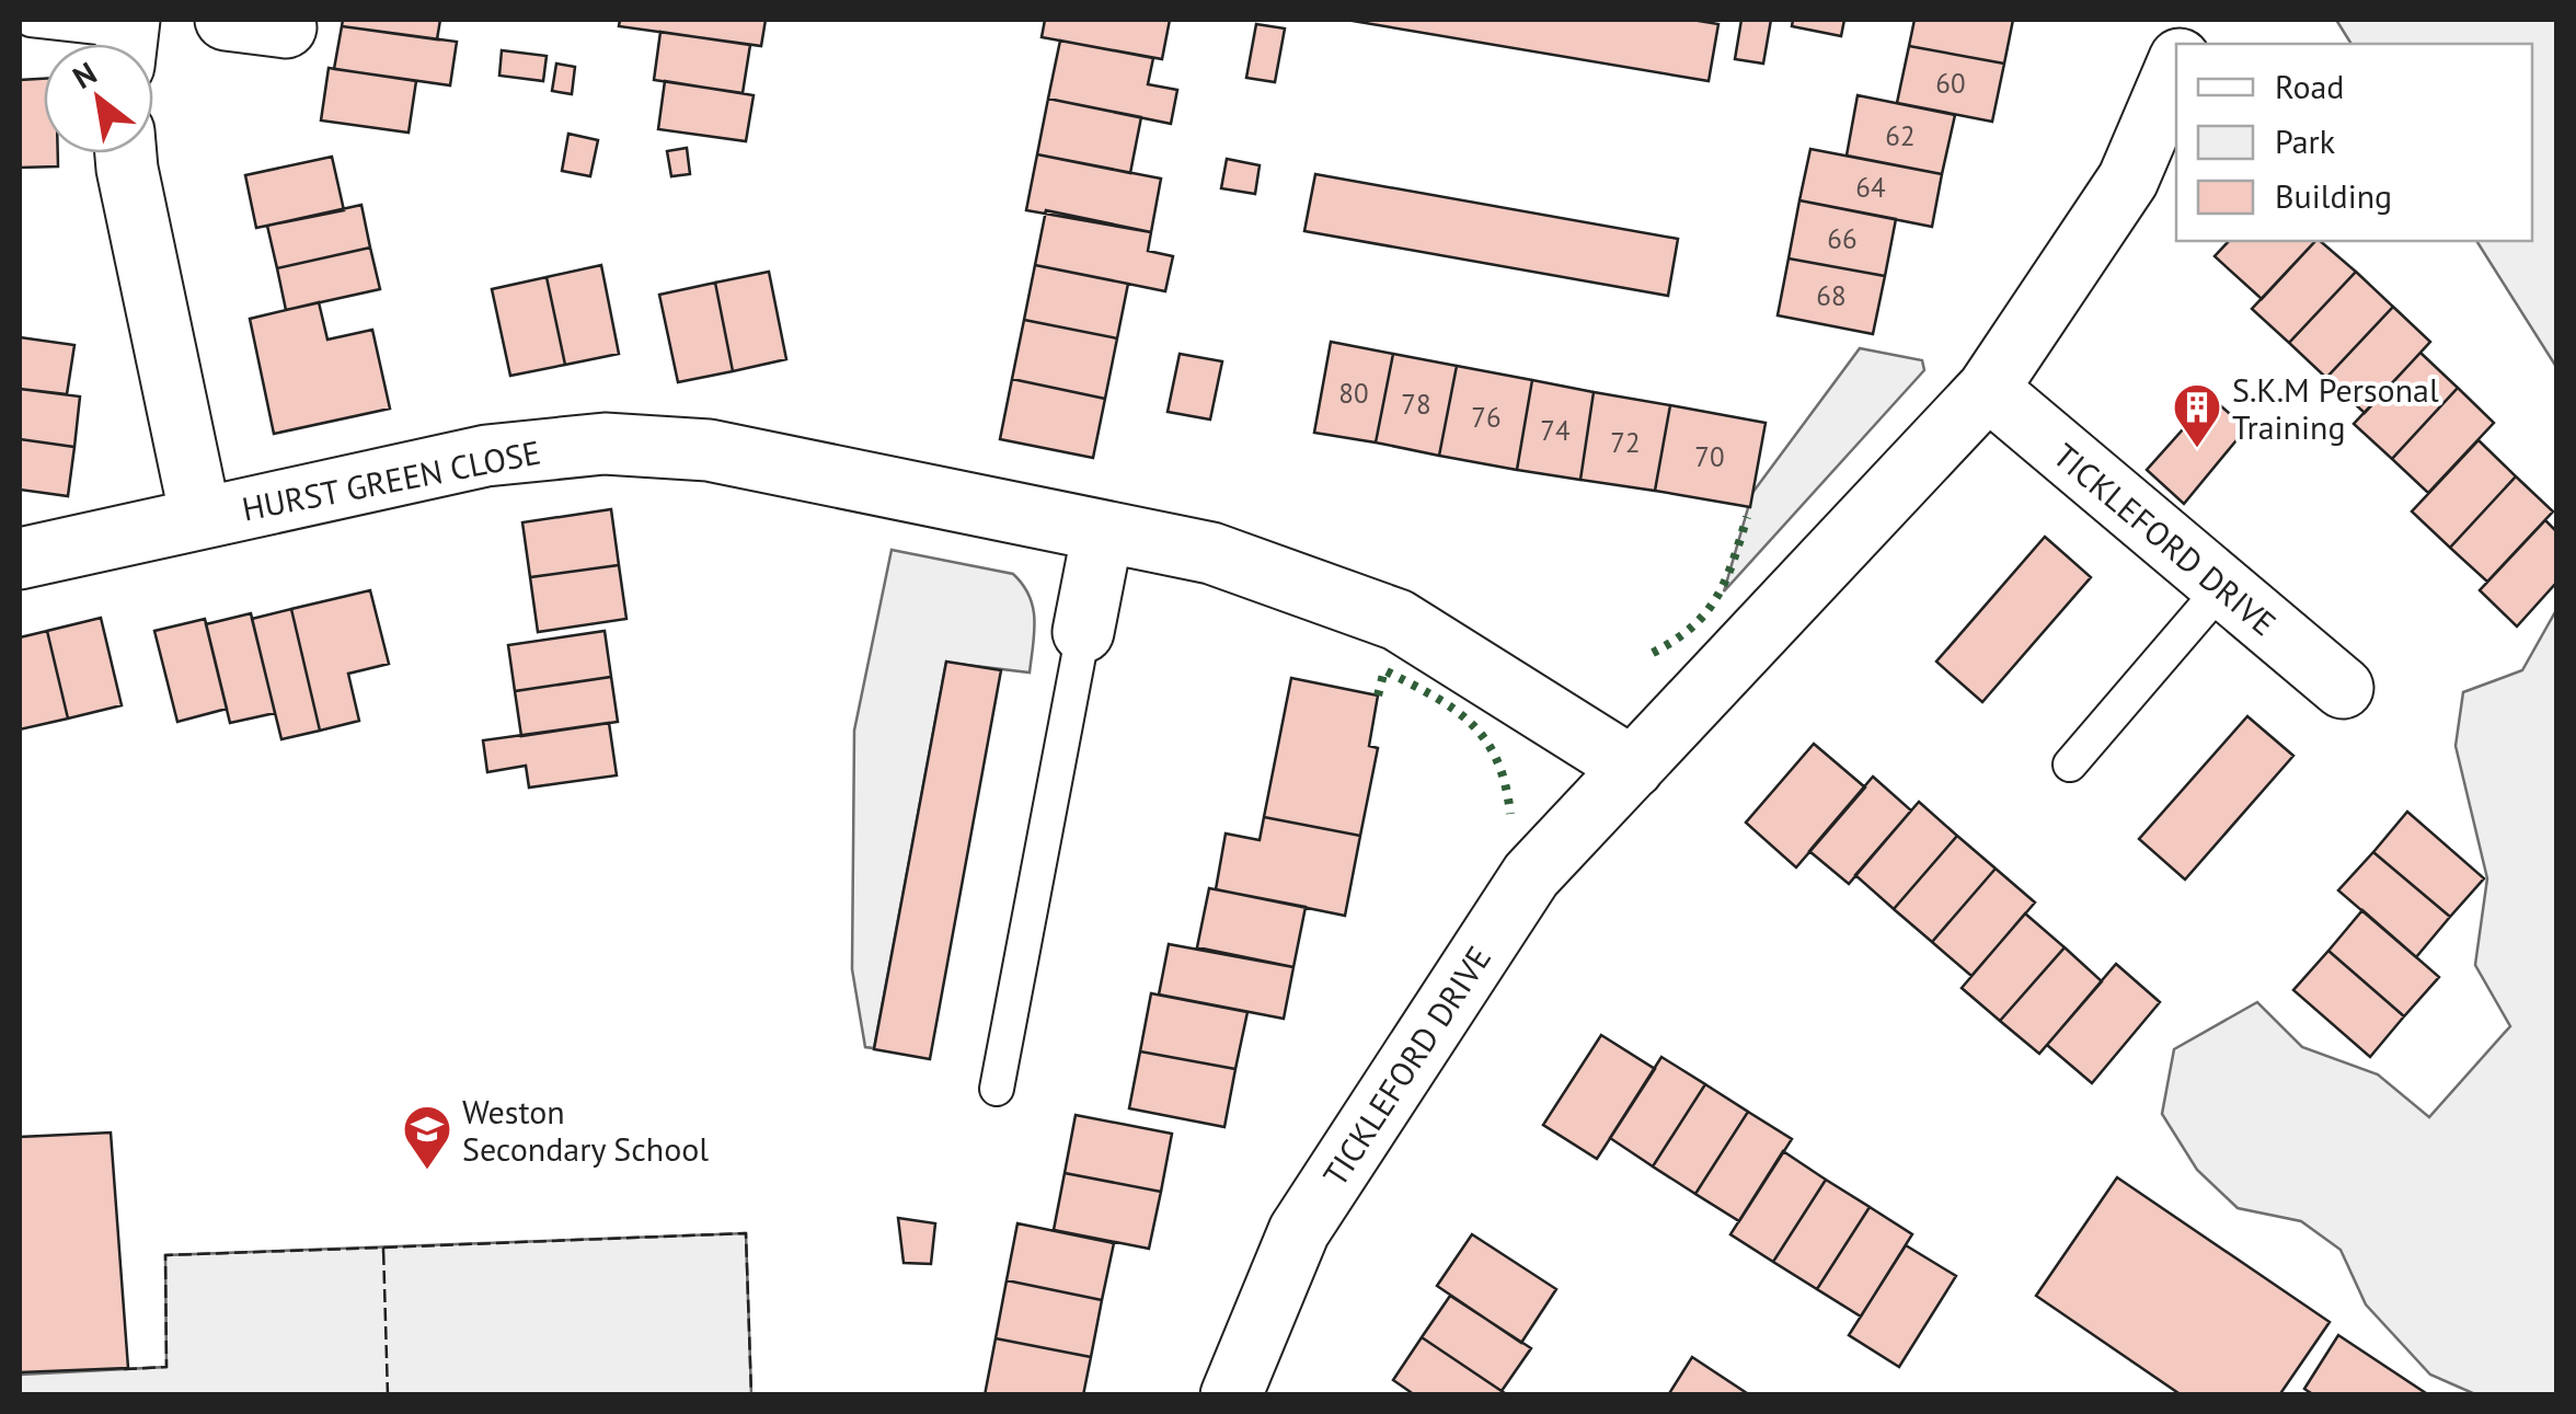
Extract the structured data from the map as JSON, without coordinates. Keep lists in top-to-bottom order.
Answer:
{
  "streets": {
    "street": ["HURST GREEN CLOSE", "TICKLEFORD DRIVE"]
  },
  "places": {
    "building": ["S.K.M Personal Training"],
    "school or university": ["Weston Secondary School"]
  },
  "house_numbers": [
    "60",
    "62",
    "64",
    "66",
    "68",
    "80",
    "78",
    "76",
    "74",
    "72",
    "70"
  ],
  "legend": ["Road", "Park", "Building"],
  "north": "top left"
}
